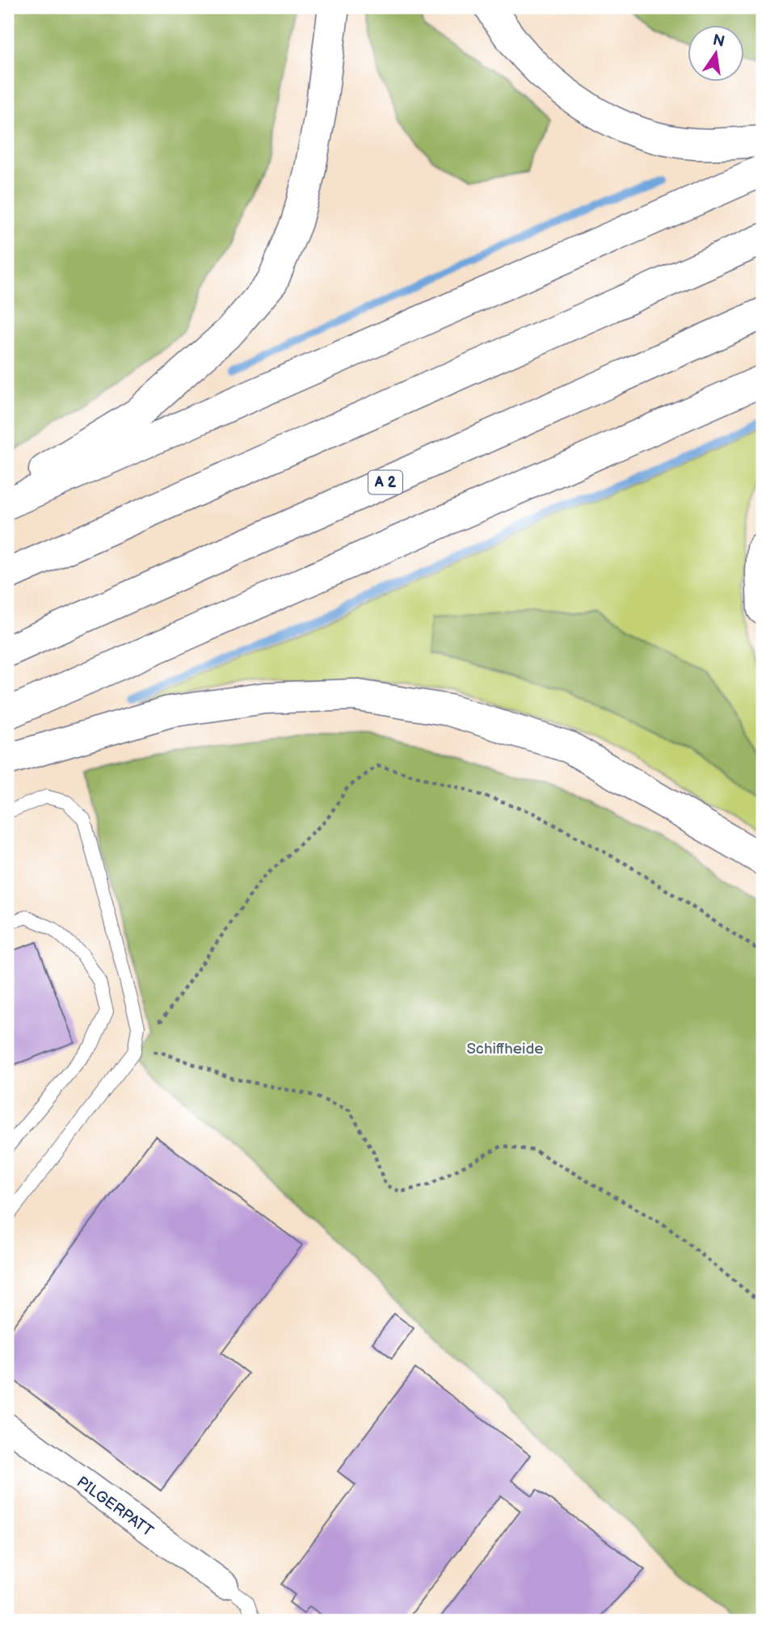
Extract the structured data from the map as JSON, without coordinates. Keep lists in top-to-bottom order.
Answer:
{
  "streets": {
    "highway": ["A 2"],
    "street": ["PILGERPATT"]
  },
  "parks": ["Schiffheide"],
  "north": "top"
}
